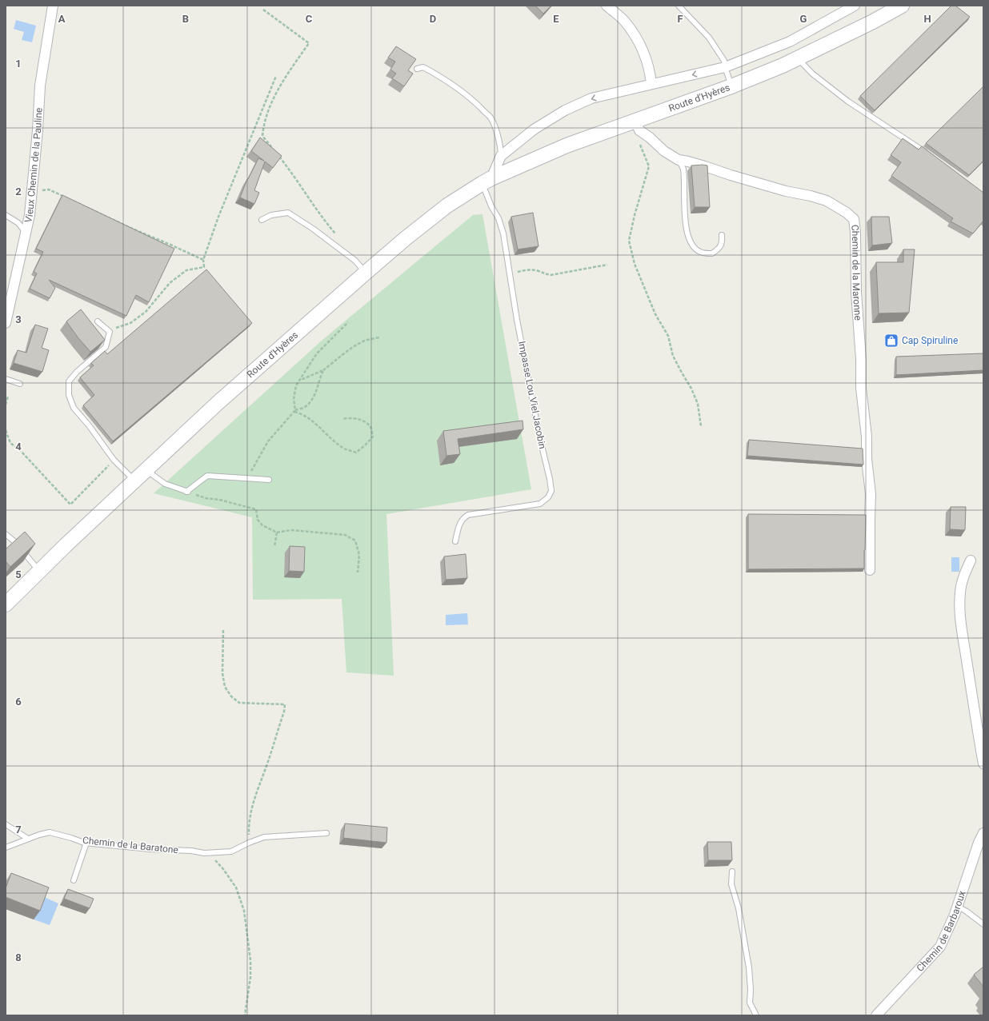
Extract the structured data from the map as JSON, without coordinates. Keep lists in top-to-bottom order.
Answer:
{
  "streets": {
    "main road": ["Route d'Hyères"],
    "street": ["Vieux Chemin de la Pauline", "Chemin de la Maronne", "Chemin de Barbaroux"],
    "lane": ["Impasse Lou Viel Jacobin", "Chemin de la Baratone"]
  },
  "crossings": [
    ["Route d'Hyères", "Chemin de la Maronne"],
    ["Route d'Hyères", "Impasse Lou Viel Jacobin"]
  ],
  "places": {
    "shop": ["Cap Spiruline"]
  },
  "grid": {
    "columns": [
      "A",
      "B",
      "C",
      "D",
      "E",
      "F",
      "G",
      "H"
    ],
    "rows": [
      "1",
      "2",
      "3",
      "4",
      "5",
      "6",
      "7",
      "8"
    ]
  }
}
